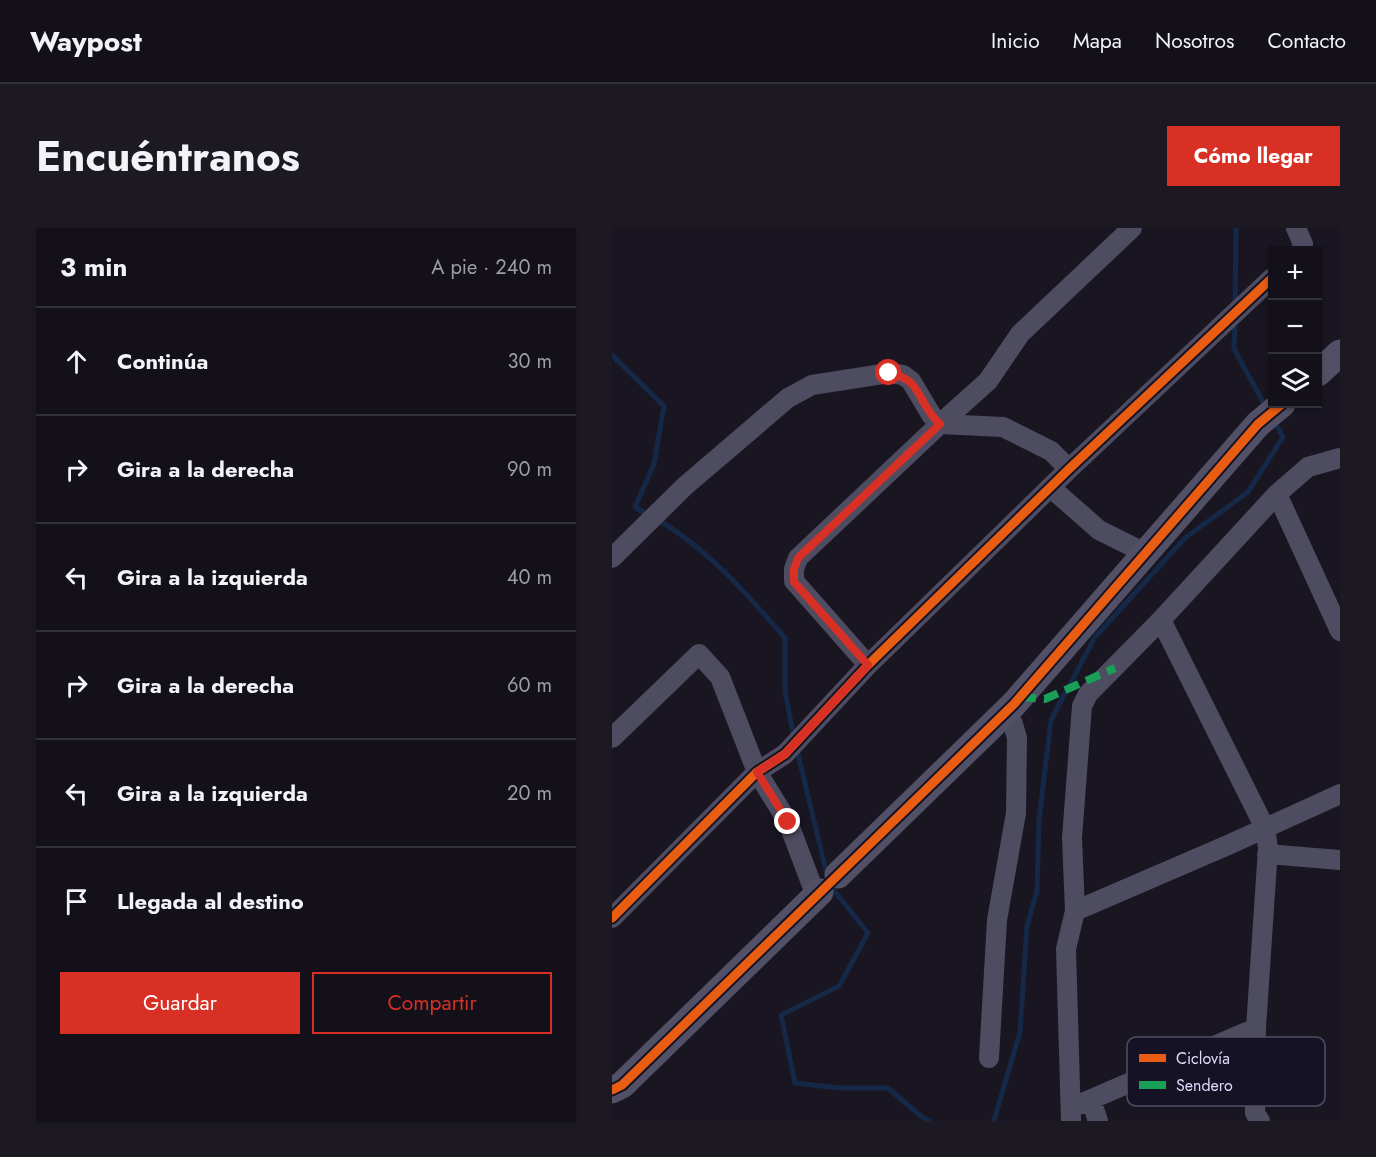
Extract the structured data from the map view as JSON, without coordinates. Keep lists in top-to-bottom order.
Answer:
{
  "legend": ["Ciclovía", "Sendero"],
  "page": {
    "header": "Waypost",
    "nav": [
      "Inicio",
      "Mapa",
      "Nosotros",
      "Contacto"
    ],
    "title": "Encuéntranos",
    "buttons": [
      "Cómo llegar",
      ["Guardar", "Compartir"]
    ],
    "heading": ["3 min", "A pie · 240 m"],
    "map_buttons": ["+", "−"],
    "list": [
      ["Continúa", "30 m"],
      ["Gira a la derecha", "90 m"],
      ["Gira a la izquierda", "40 m"],
      ["Gira a la derecha", "60 m"],
      ["Gira a la izquierda", "20 m"],
      "Llegada al destino"
    ]
  }
}
